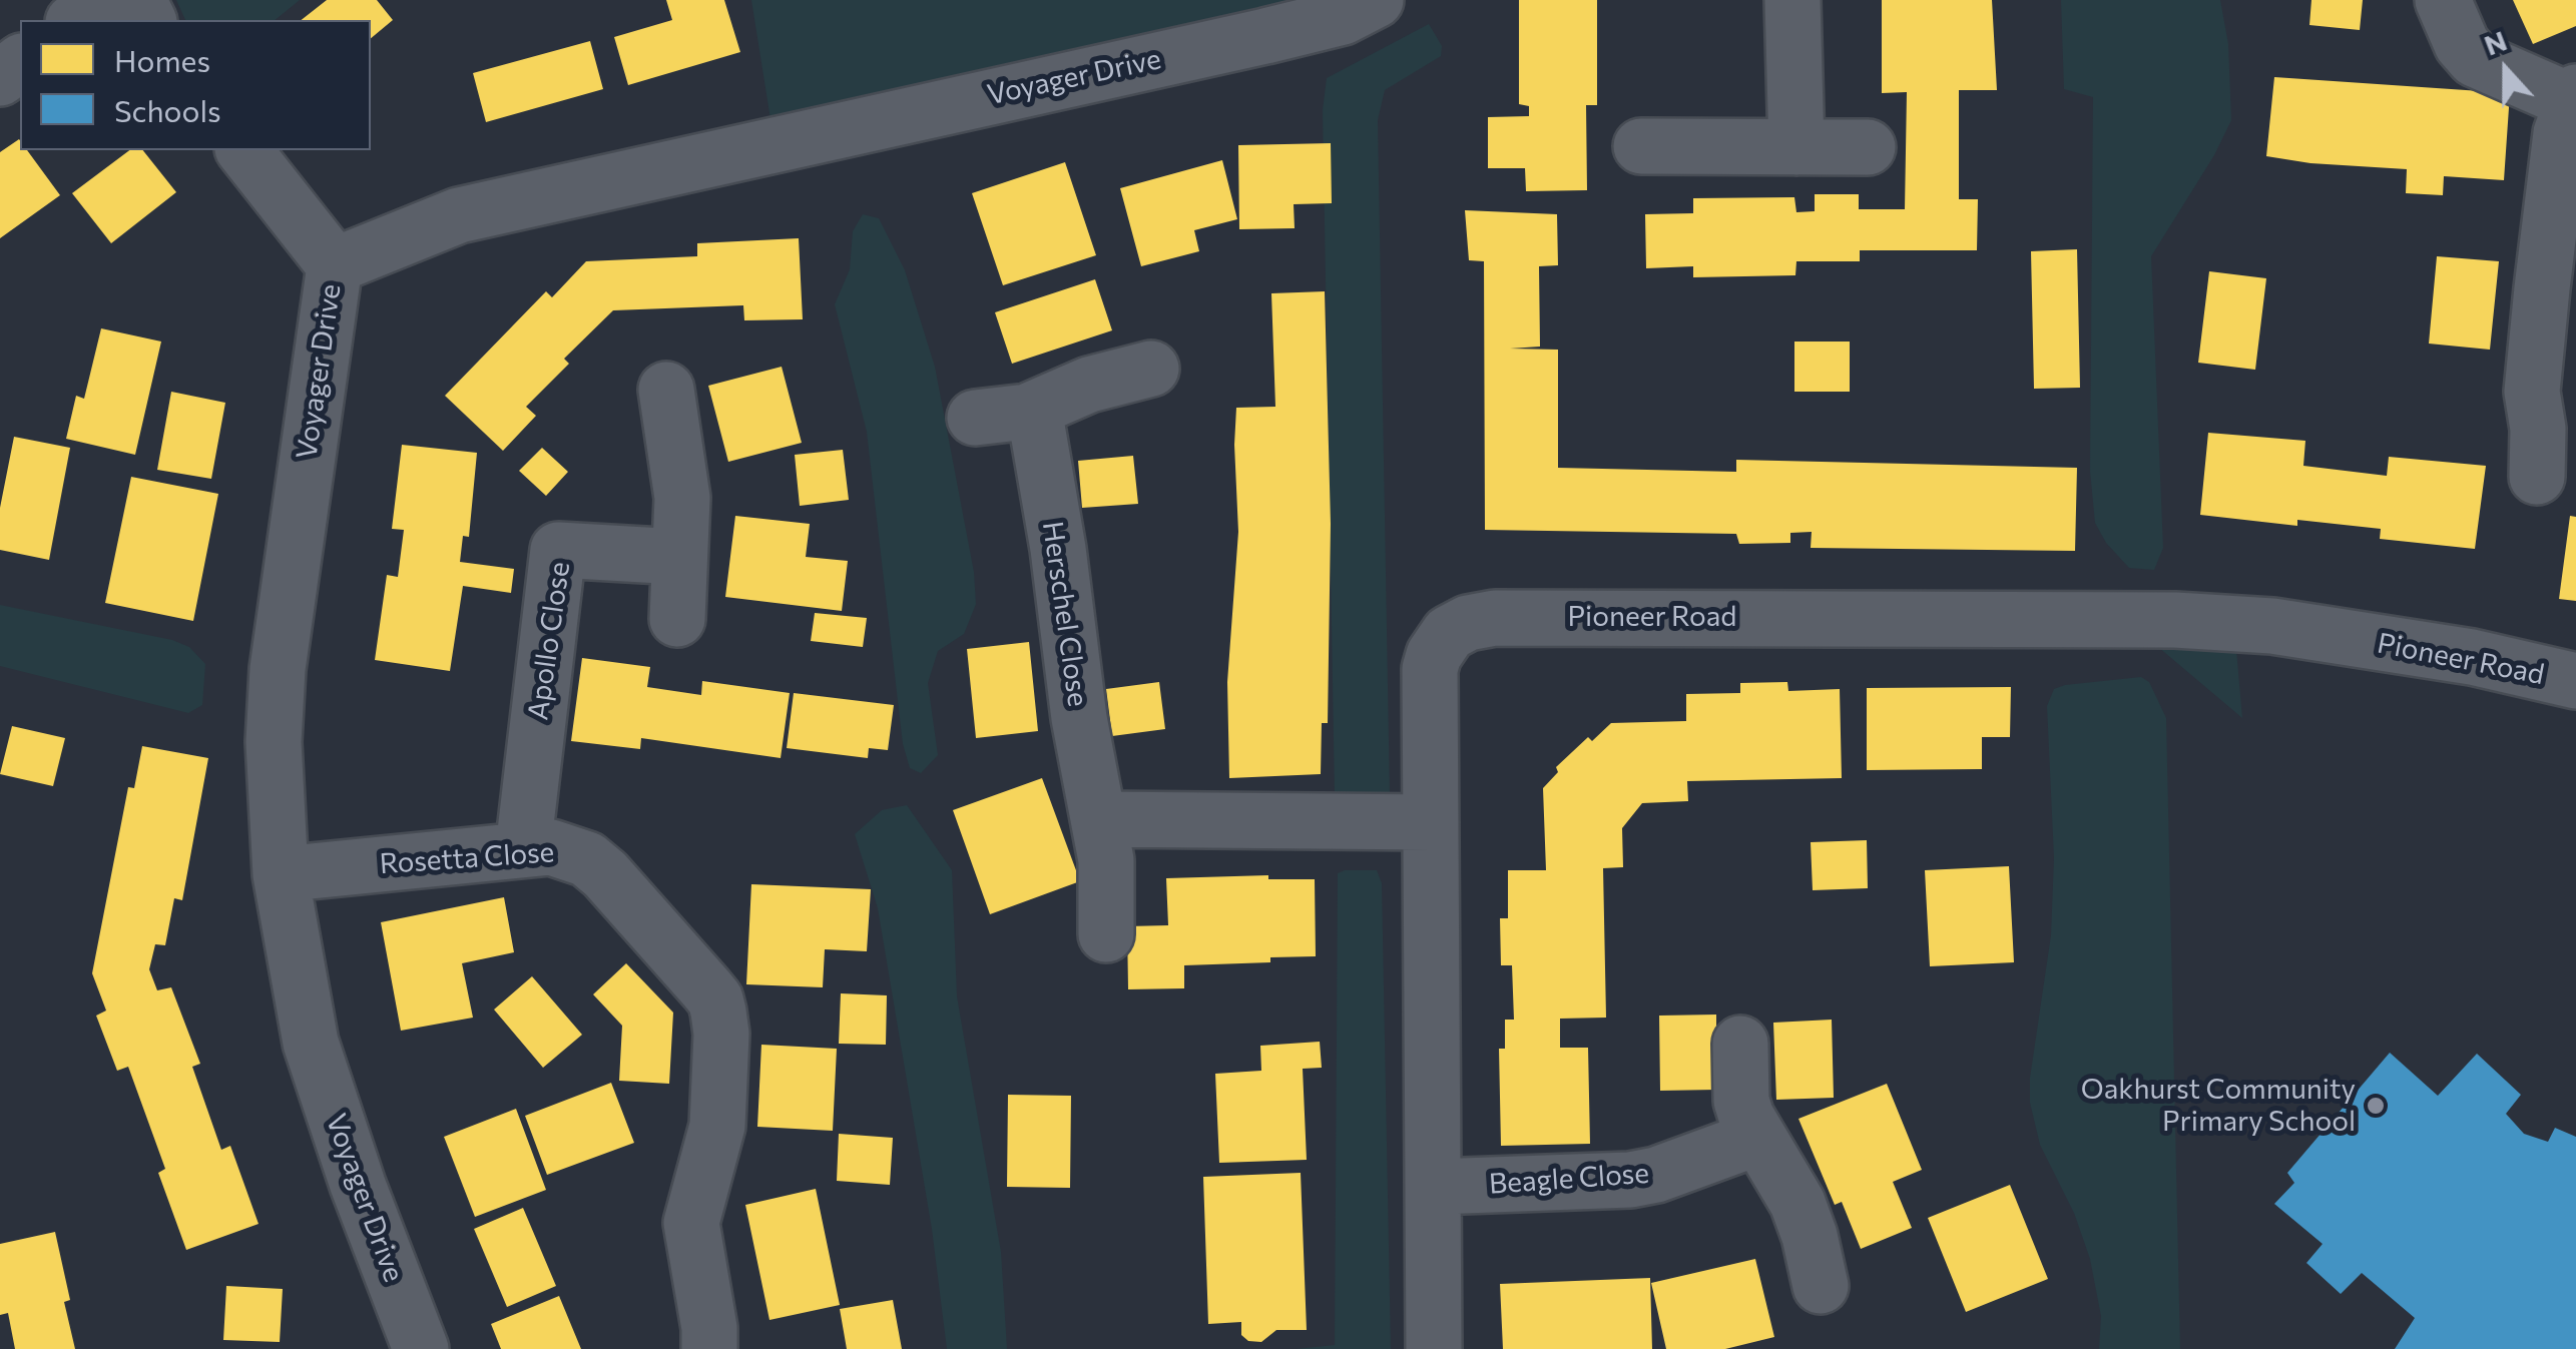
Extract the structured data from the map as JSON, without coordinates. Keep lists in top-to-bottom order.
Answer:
{
  "streets": {
    "street": [
      "Voyager Drive",
      "Herschel Close",
      "Pioneer Road",
      "Apollo Close",
      "Rosetta Close",
      "Beagle Close"
    ]
  },
  "crossings": [
    ["Voyager Drive", "Rosetta Close"],
    ["Pioneer Road", "Beagle Close"],
    ["Apollo Close", "Rosetta Close"]
  ],
  "places": ["Oakhurst Community Primary School"],
  "legend": ["Homes", "Schools"],
  "north": "top"
}
